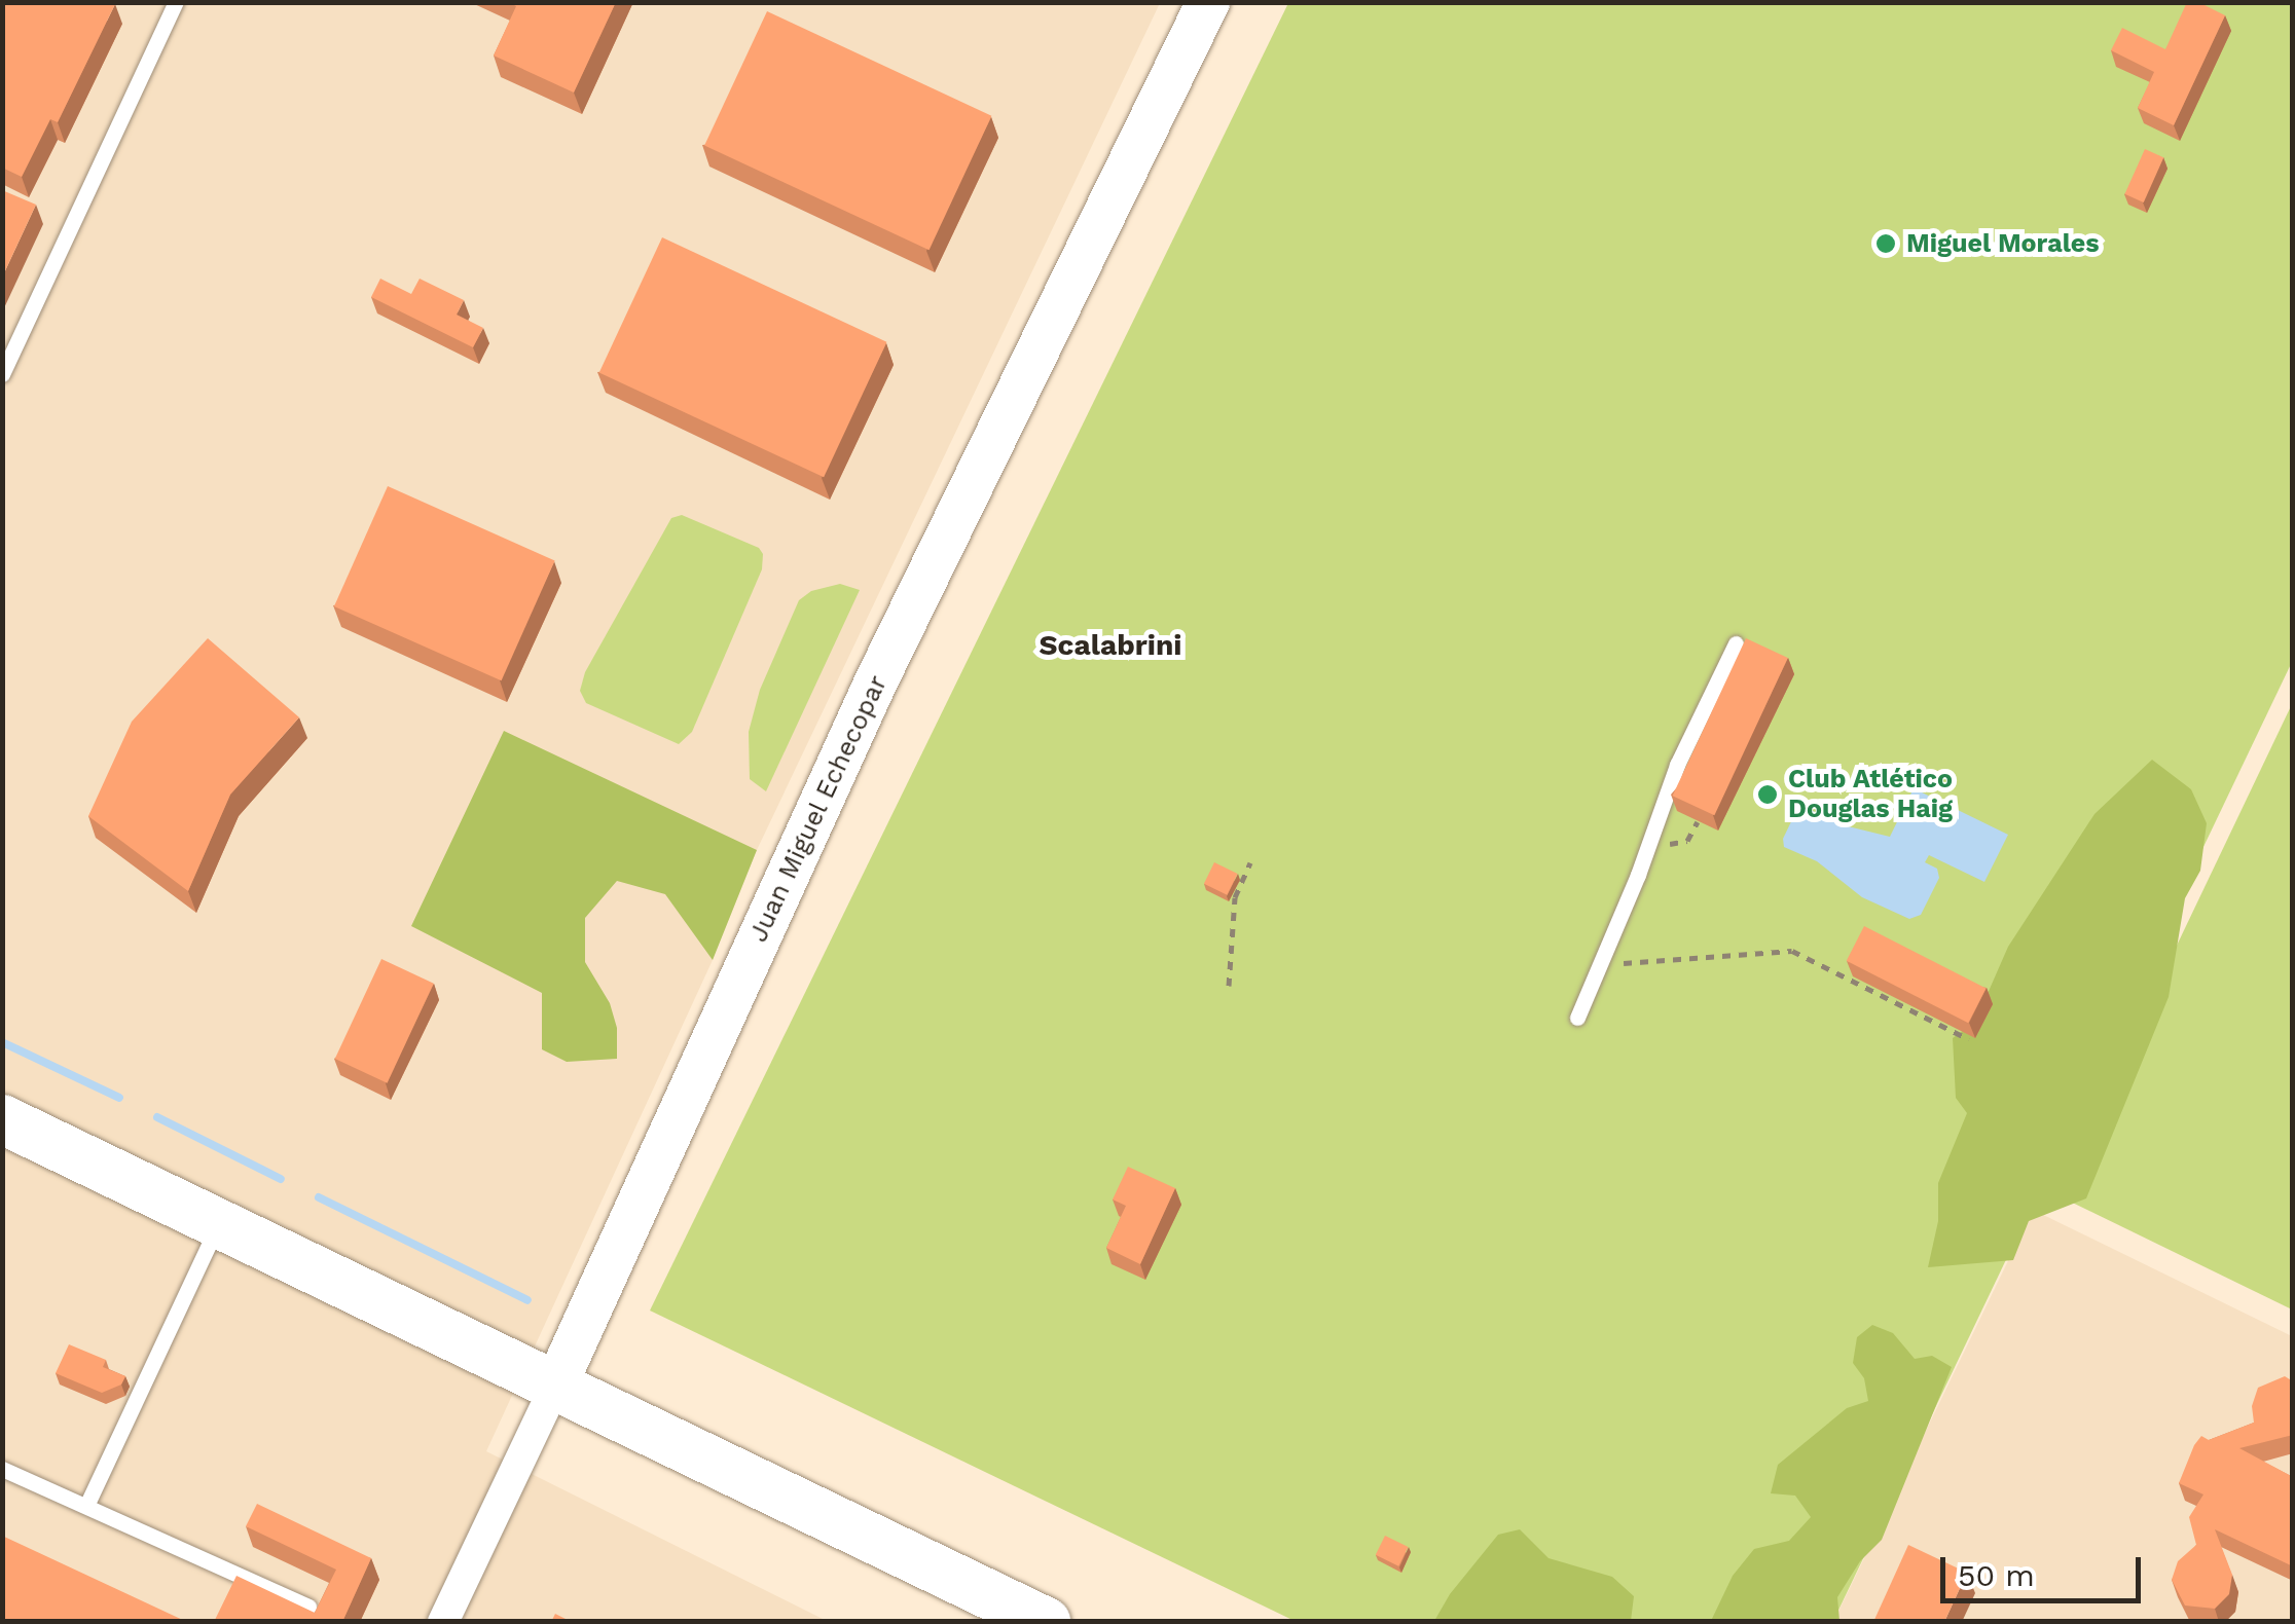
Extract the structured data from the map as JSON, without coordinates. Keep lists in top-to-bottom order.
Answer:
{
  "streets": {
    "street": ["Juan Miguel Echecopar"]
  },
  "districts": ["Scalabrini"],
  "places": ["Miguel Morales", "Club Atlético Douglas Haig"],
  "scale_bar": "50 m"
}
